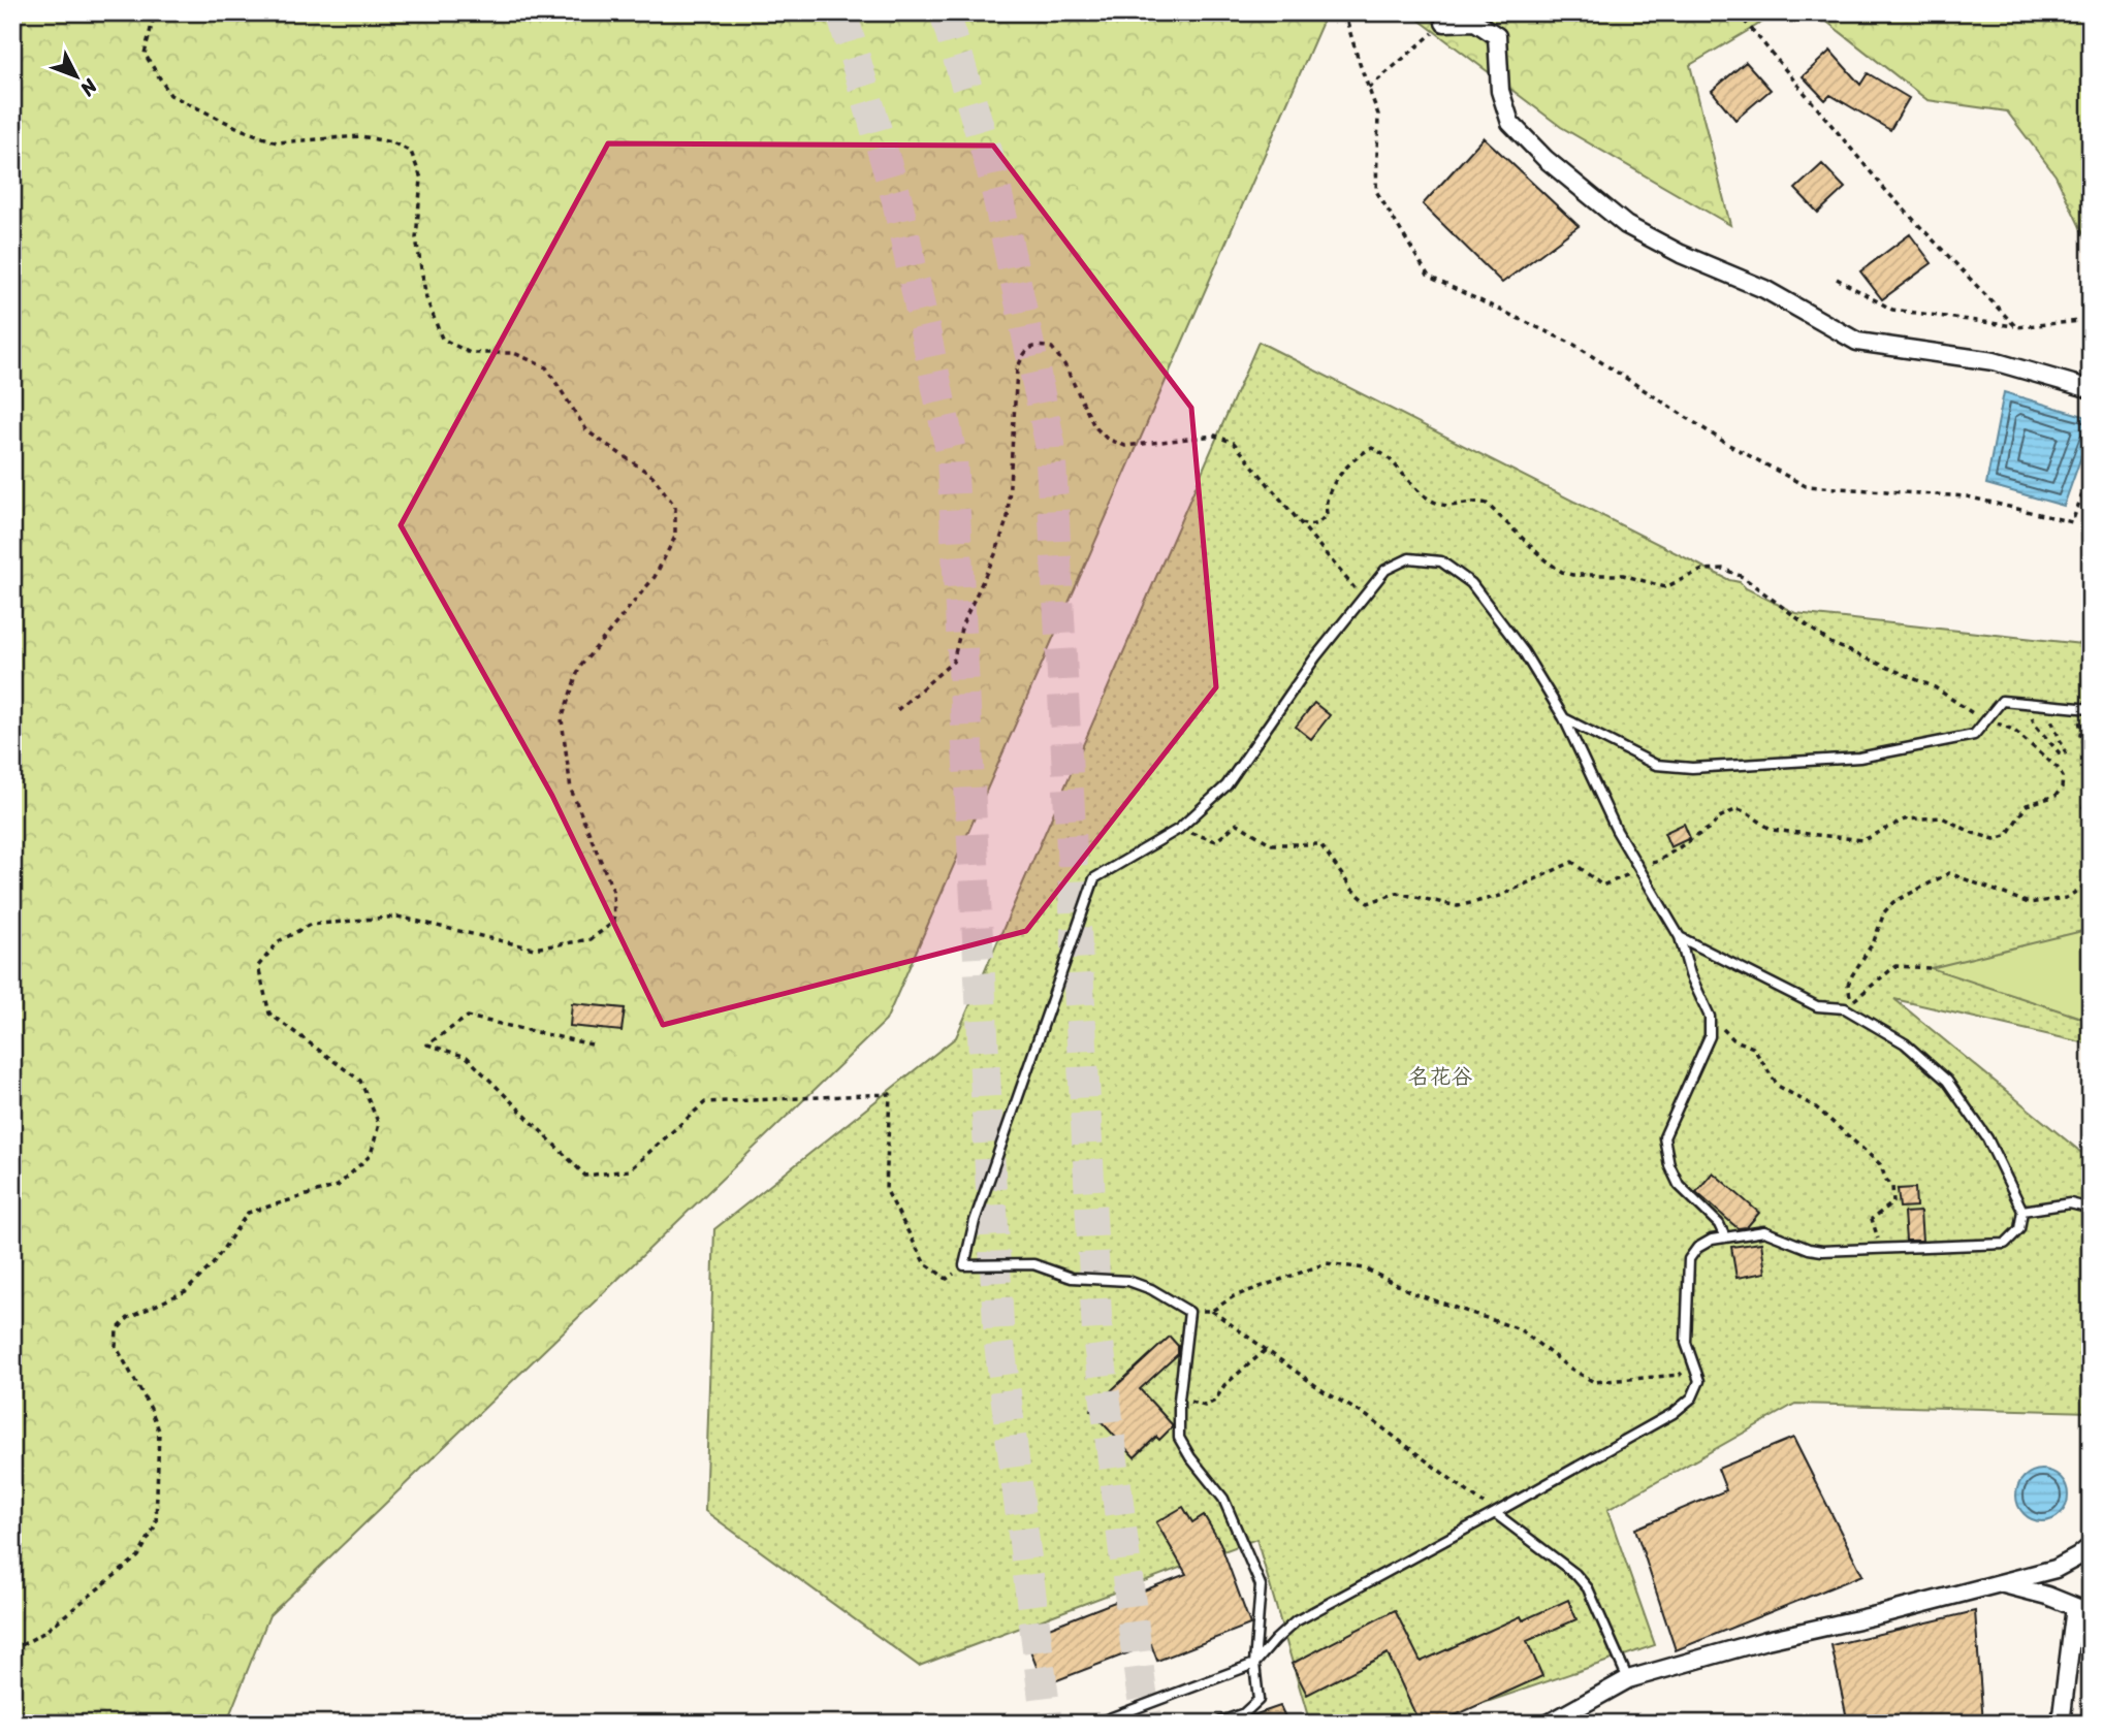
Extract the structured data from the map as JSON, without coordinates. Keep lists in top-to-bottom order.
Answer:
{
  "parks": ["名花谷"],
  "north": "bottom right"
}
